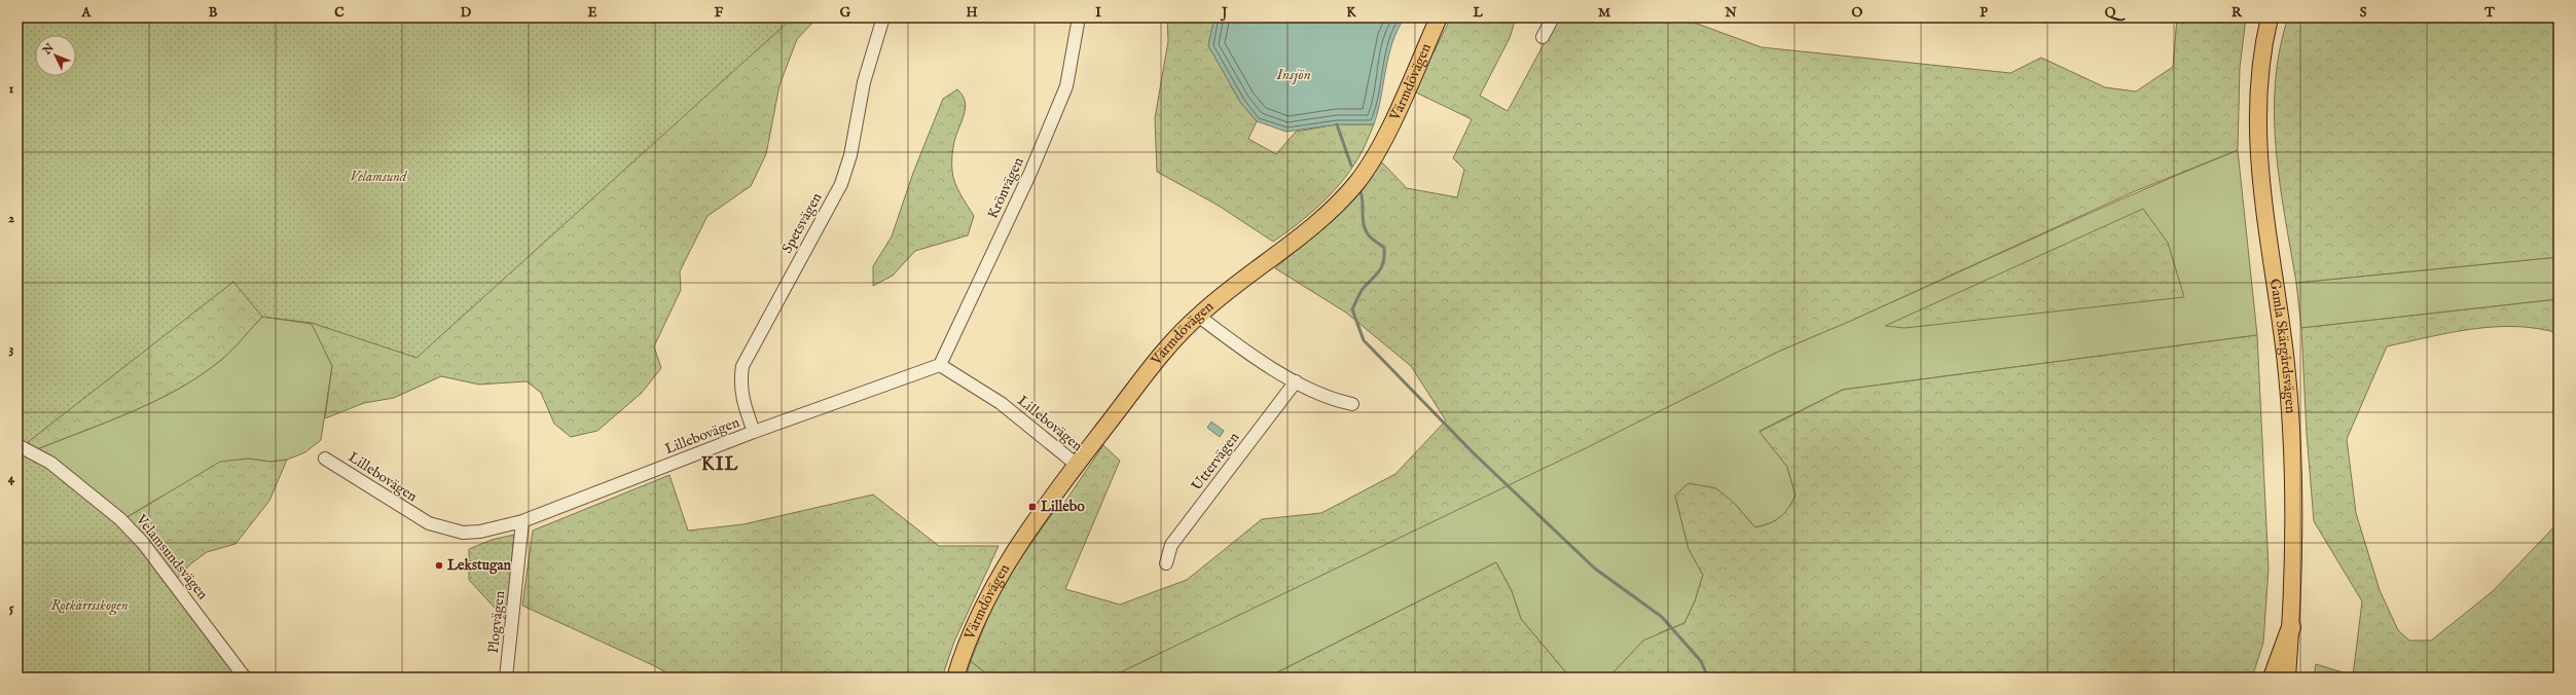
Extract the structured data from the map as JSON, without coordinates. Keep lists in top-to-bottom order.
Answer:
{
  "streets": {
    "main road": ["Värmdövägen", "Gamla Skärgårdsvägen"],
    "street": [
      "Krönvägen",
      "Spetsvägen",
      "Lillebovägen",
      "Uttervägen",
      "Velamsundsvägen",
      "Plogvägen"
    ]
  },
  "crossings": [
    ["Värmdövägen", "Lillebovägen"],
    ["Krönvägen", "Lillebovägen"],
    ["Spetsvägen", "Lillebovägen"],
    ["Lillebovägen", "Plogvägen"]
  ],
  "districts": ["KIL"],
  "water": ["Insjön"],
  "parks": ["Velamsund", "Rotkärrsskogen"],
  "places": {
    "transit": ["Lillebo"],
    "other": ["Lekstugan"]
  },
  "north": "top left",
  "grid": {
    "columns": [
      "A",
      "B",
      "C",
      "D",
      "E",
      "F",
      "G",
      "H",
      "I",
      "J",
      "K",
      "L",
      "M",
      "N",
      "O",
      "P",
      "Q",
      "R",
      "S",
      "T"
    ],
    "rows": [
      "1",
      "2",
      "3",
      "4",
      "5"
    ]
  }
}
